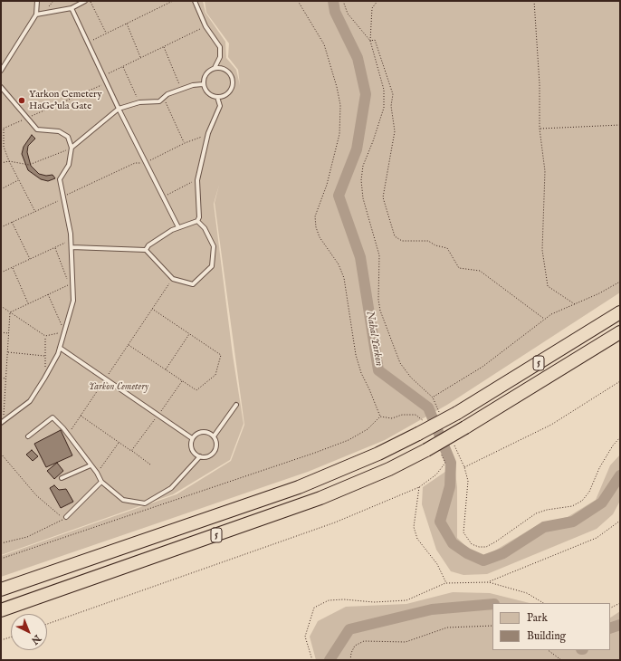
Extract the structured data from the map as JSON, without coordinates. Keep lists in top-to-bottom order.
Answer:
{
  "streets": {
    "highway": ["5"]
  },
  "water": ["Nahal Yarkon"],
  "parks": ["Yarkon Cemetery"],
  "places": ["Yarkon Cemetery HaGe'ula Gate"],
  "legend": ["Park", "Building"],
  "north": "bottom right"
}
